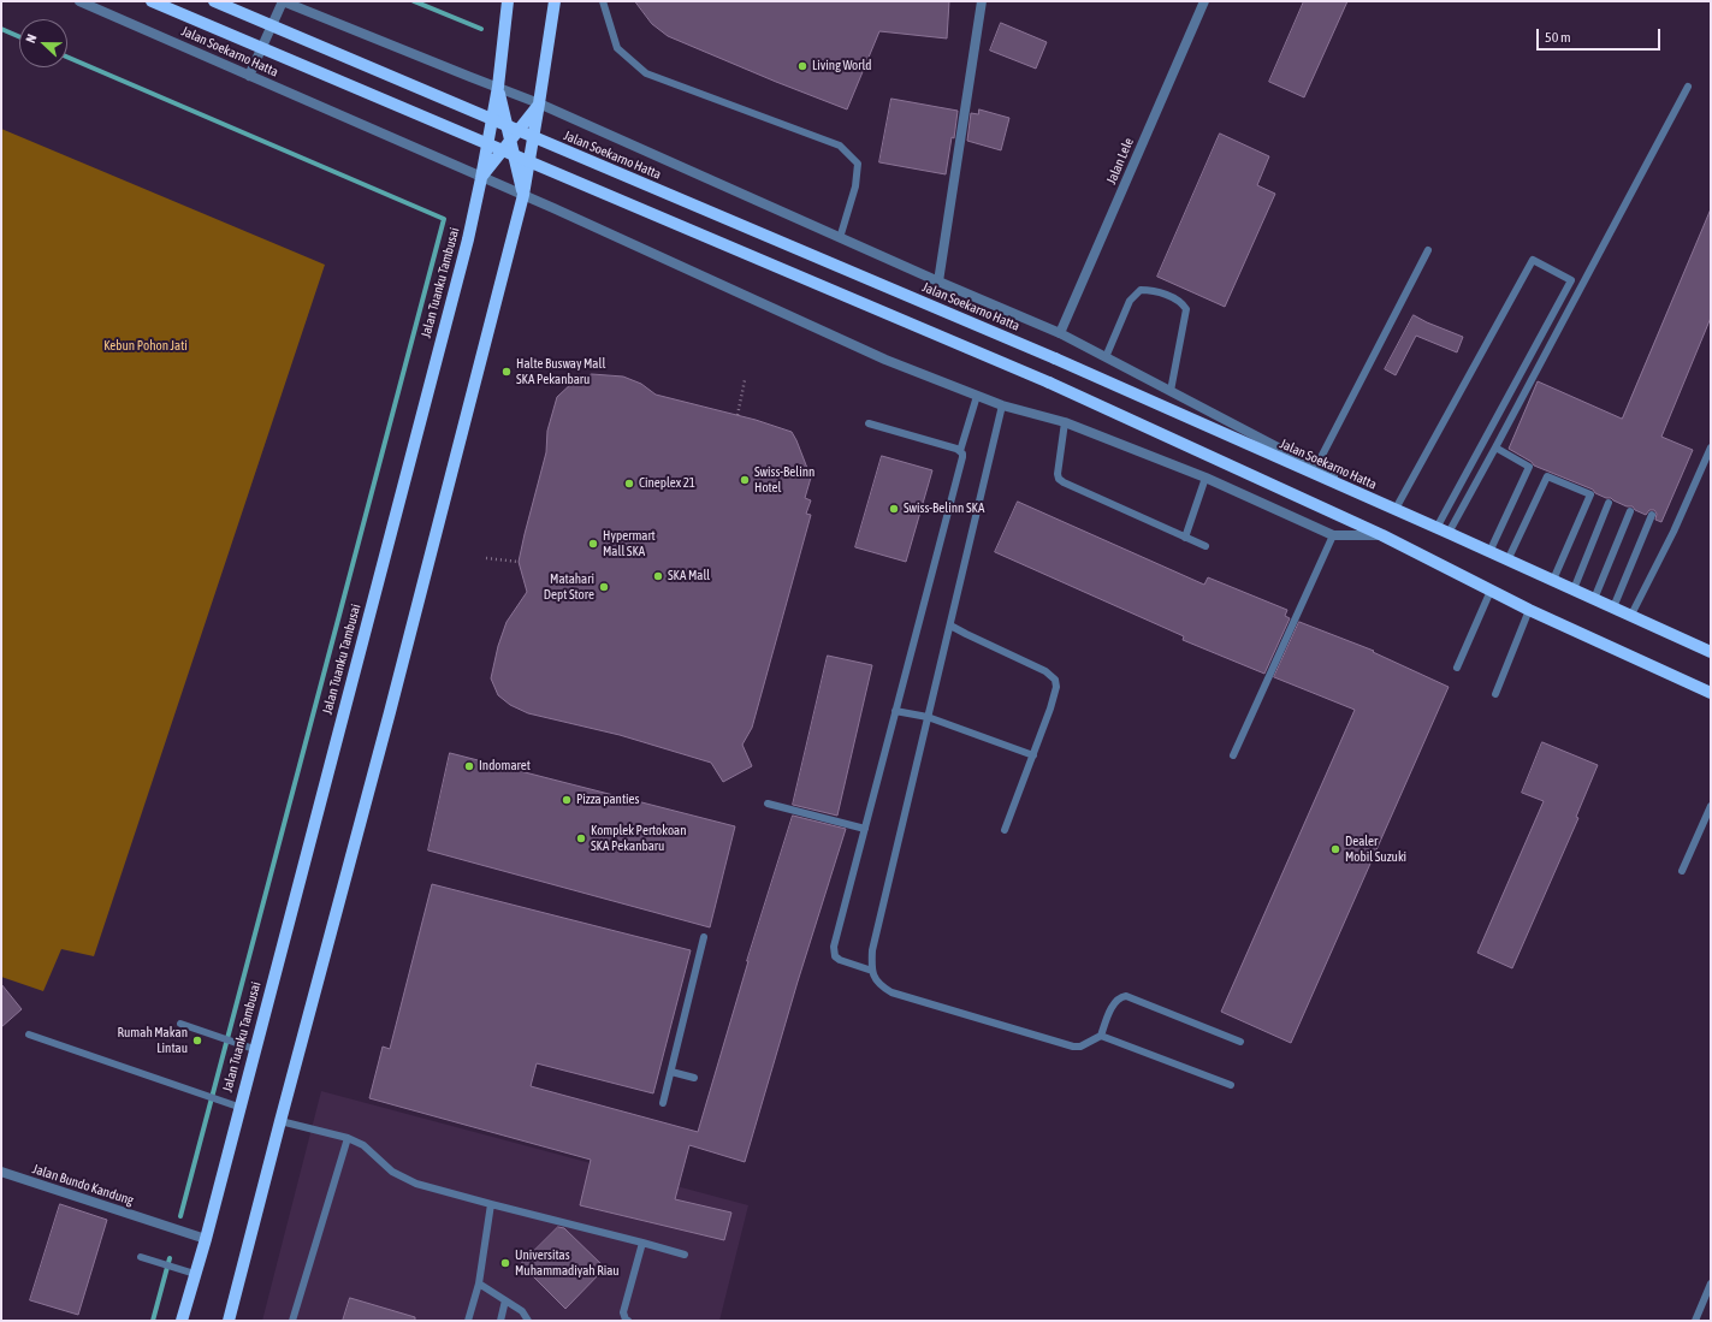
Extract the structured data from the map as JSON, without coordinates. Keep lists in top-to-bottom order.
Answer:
{
  "streets": {
    "main road": ["Jalan Soekarno Hatta", "Jalan Tuanku Tambusai"],
    "street": ["Jalan Lele", "Jalan Bundo Kandung"]
  },
  "crossings": [
    ["Jalan Soekarno Hatta", "Jalan Tuanku Tambusai"],
    ["Jalan Tuanku Tambusai", "Jalan Bundo Kandung"]
  ],
  "parks": ["Kebun Pohon Jati"],
  "places": [
    "Living World",
    "Halte Busway Mall SKA Pekanbaru",
    "Swiss-Belinn Hotel",
    "Cineplex 21",
    "Swiss-Belinn SKA",
    "Hypermart Mall SKA",
    "SKA Mall",
    "Matahari Dept Store",
    "Indomaret",
    "Pizza panties",
    "Komplek Pertokoan SKA Pekanbaru",
    "Dealer Mobil Suzuki",
    "Rumah Makan Lintau",
    "Universitas Muhammadiyah Riau"
  ],
  "scale_bar": "50 m",
  "north": "left"
}
